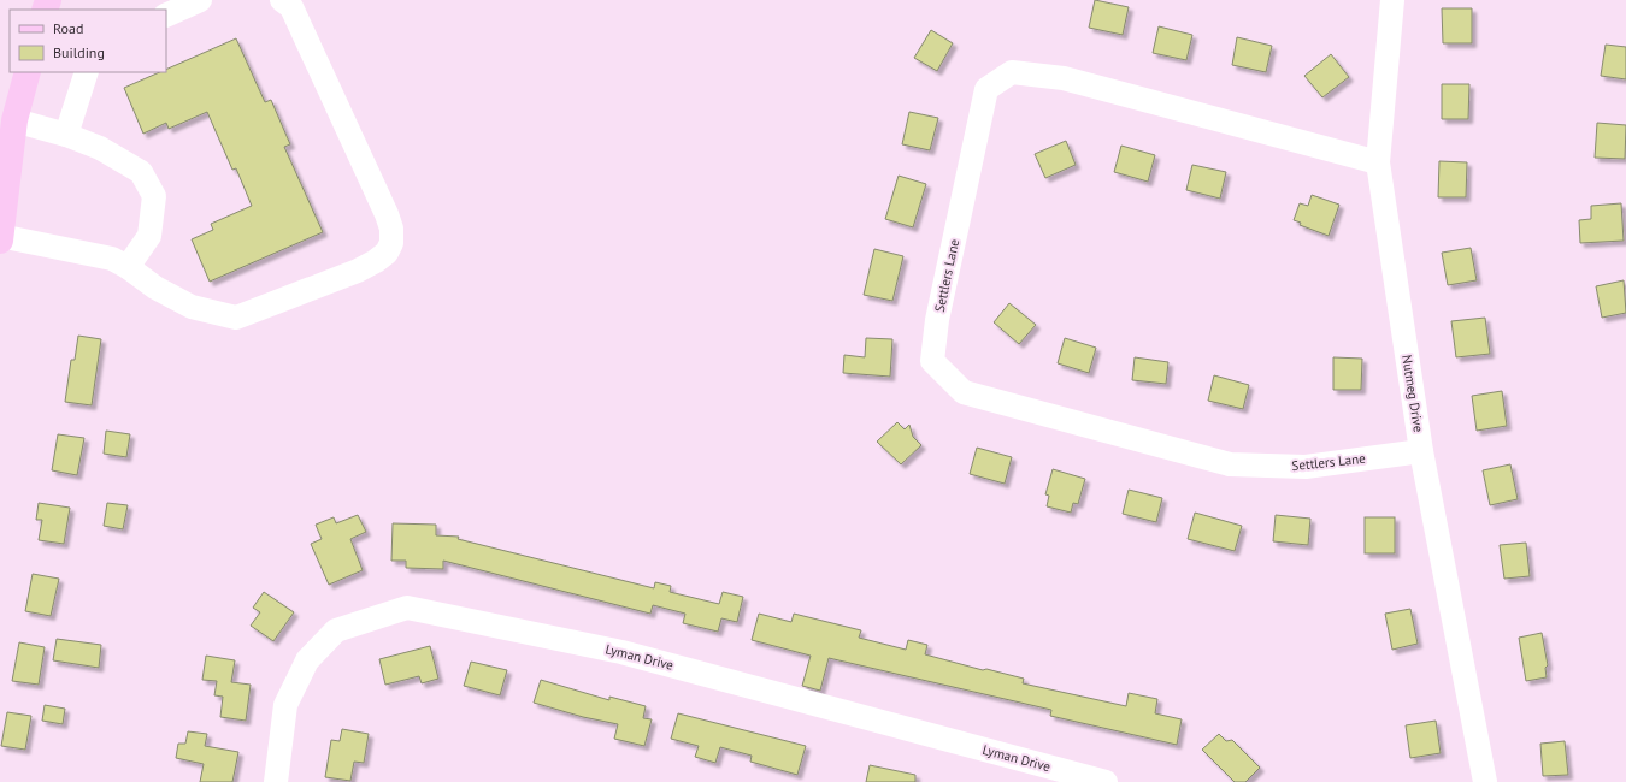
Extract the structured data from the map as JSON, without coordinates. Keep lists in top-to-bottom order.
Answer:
{
  "streets": {
    "street": ["Settlers Lane", "Nutmeg Drive", "Lyman Drive"]
  },
  "crossings": [
    ["Settlers Lane", "Nutmeg Drive"]
  ],
  "legend": ["Road", "Building"]
}
